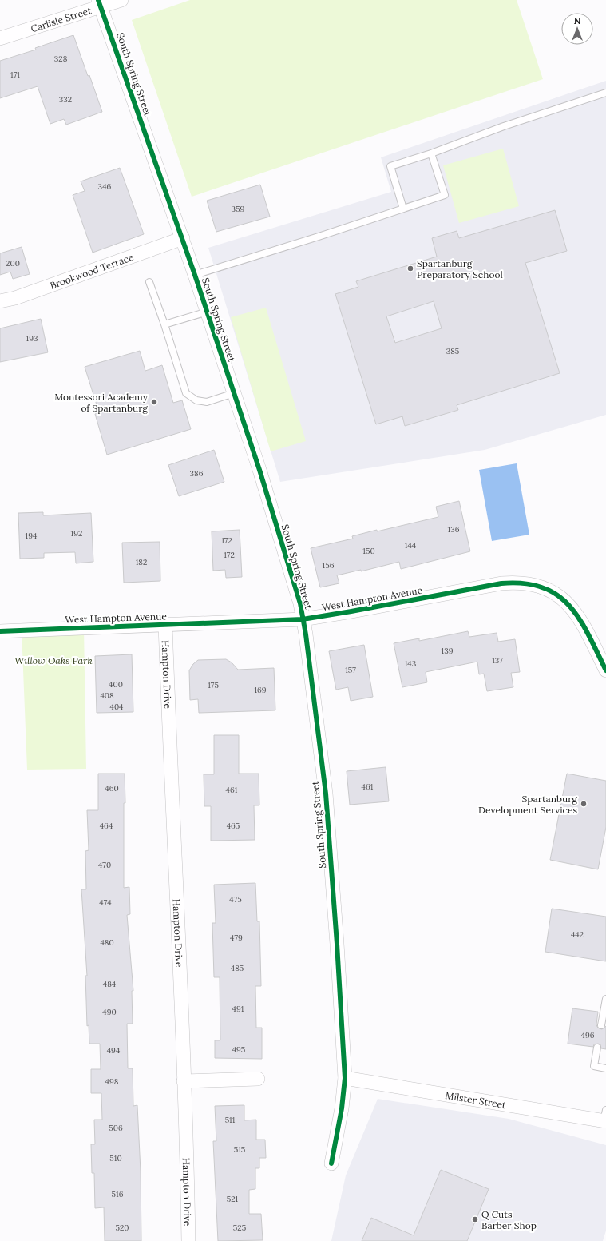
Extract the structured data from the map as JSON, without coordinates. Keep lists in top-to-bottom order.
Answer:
{
  "streets": {
    "street": [
      "Carlisle Street",
      "South Spring Street",
      "Brookwood Terrace",
      "West Hampton Avenue",
      "Hampton Drive",
      "Milster Street"
    ]
  },
  "crossings": [
    ["Carlisle Street", "South Spring Street"],
    ["South Spring Street", "Brookwood Terrace"],
    ["South Spring Street", "West Hampton Avenue"],
    ["South Spring Street", "Milster Street"],
    ["West Hampton Avenue", "Hampton Drive"]
  ],
  "parks": ["Willow Oaks Park"],
  "places": [
    "Spartanburg Preparatory School",
    "Montessori Academy of Spartanburg",
    "Spartanburg Development Services",
    "Q Cuts Barber Shop"
  ],
  "house_numbers": [
    "328",
    "171",
    "332",
    "346",
    "359",
    "200",
    "193",
    "385",
    "386",
    "136",
    "192",
    "194",
    "172",
    "144",
    "150",
    "172",
    "182",
    "156",
    "139",
    "137",
    "143",
    "157",
    "400",
    "175",
    "169",
    "408",
    "404",
    "461",
    "460",
    "461",
    "464",
    "465",
    "470",
    "475",
    "474",
    "442",
    "479",
    "480",
    "485",
    "484",
    "491",
    "490",
    "496",
    "495",
    "494",
    "498",
    "511",
    "506",
    "515",
    "510",
    "516",
    "521",
    "520",
    "525"
  ],
  "north": "top"
}
